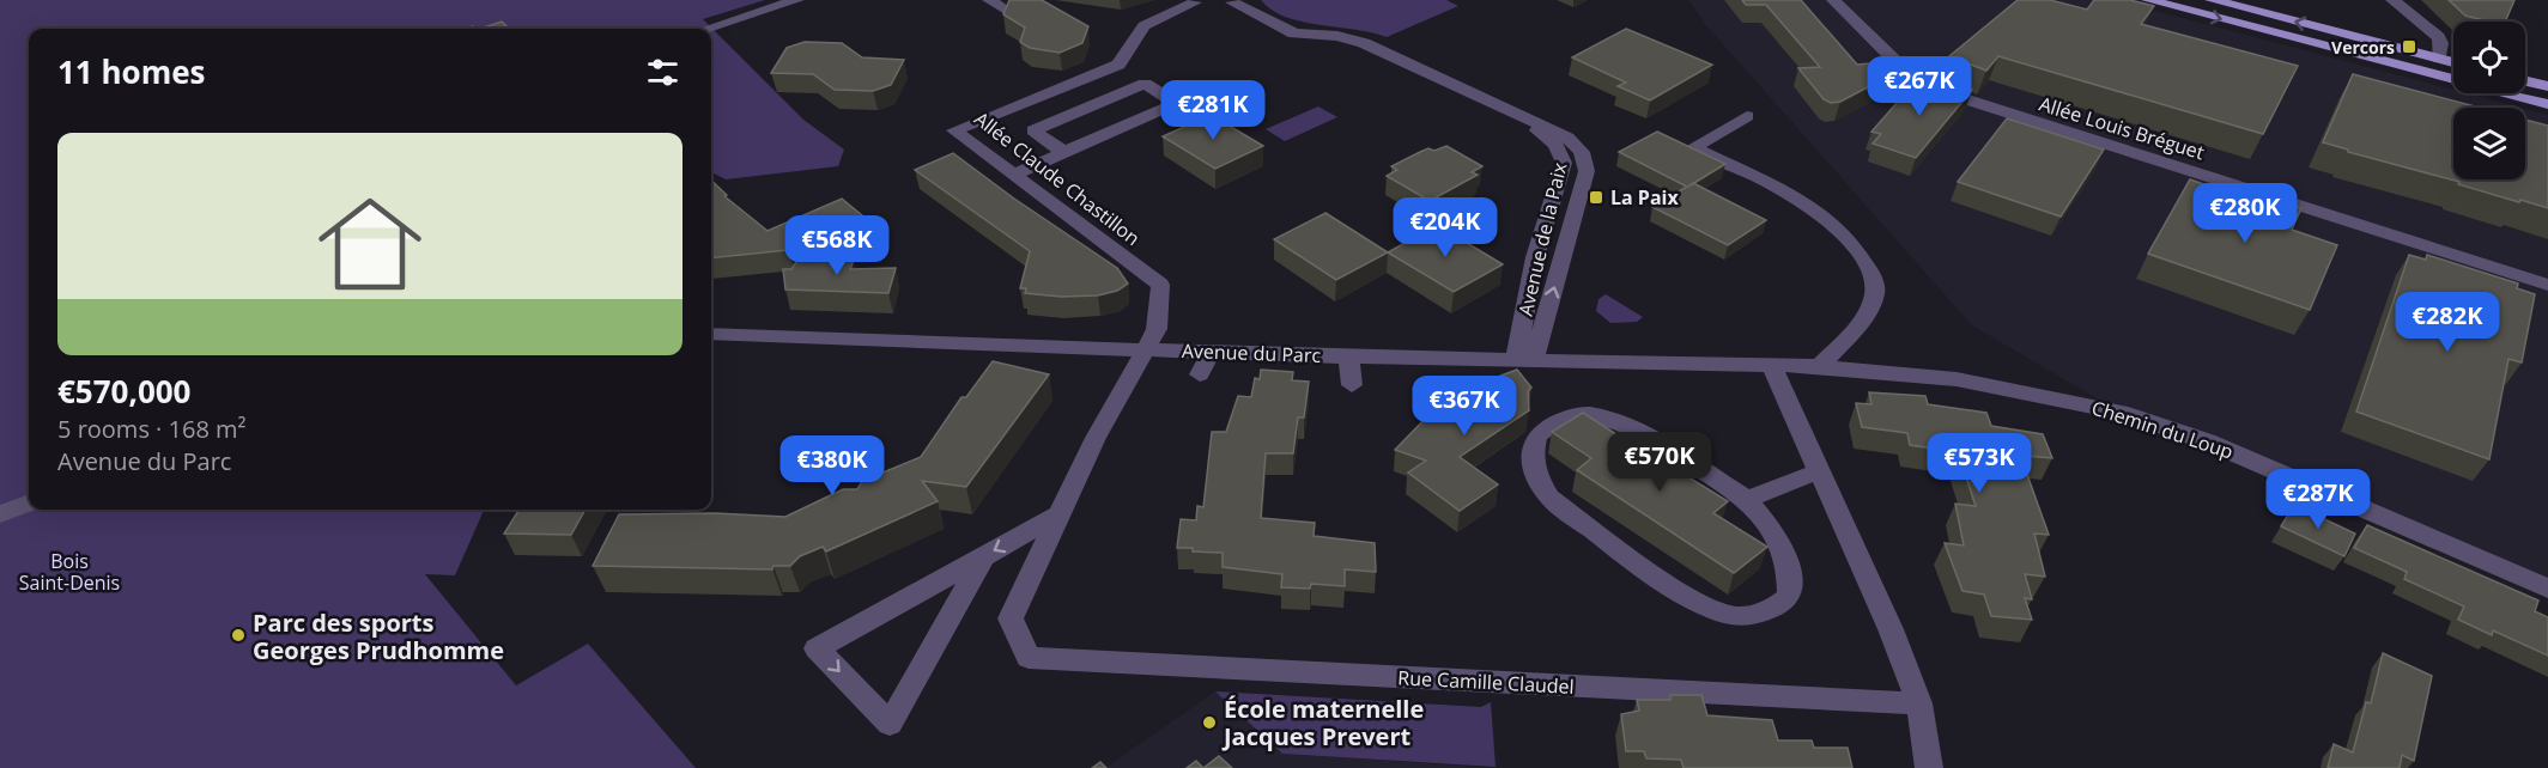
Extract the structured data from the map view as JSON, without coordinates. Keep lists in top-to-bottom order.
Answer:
{
  "streets": {
    "street": [
      "Allée Louis Bréguet",
      "Allée Claude Chastillon",
      "Avenue de la Paix",
      "Avenue du Parc",
      "Chemin du Loup",
      "Rue Camille Claudel"
    ]
  },
  "crossings": [
    ["Allée Claude Chastillon", "Avenue de la Paix"],
    ["Allée Claude Chastillon", "Avenue du Parc"],
    ["Allée Claude Chastillon", "Rue Camille Claudel"],
    ["Avenue de la Paix", "Avenue du Parc"],
    ["Avenue du Parc", "Chemin du Loup"],
    ["Avenue du Parc", "Rue Camille Claudel"]
  ],
  "parks": ["Bois Saint-Denis"],
  "places": {
    "transit": ["Vercors", "La Paix"],
    "other": ["Parc des sports Georges Prudhomme", "École maternelle Jacques Prevert"]
  },
  "page": {
    "heading": "11 homes",
    "price": [
      "€267K",
      "€281K",
      "€280K",
      "€204K",
      "€568K",
      "€282K",
      "€367K",
      "€570K",
      "€573K",
      "€380K",
      "€287K"
    ],
    "list": [
      {
        "name": "€570,000",
        "note": "5 rooms · 168 m² · Avenue du Parc"
      }
    ]
  }
}
